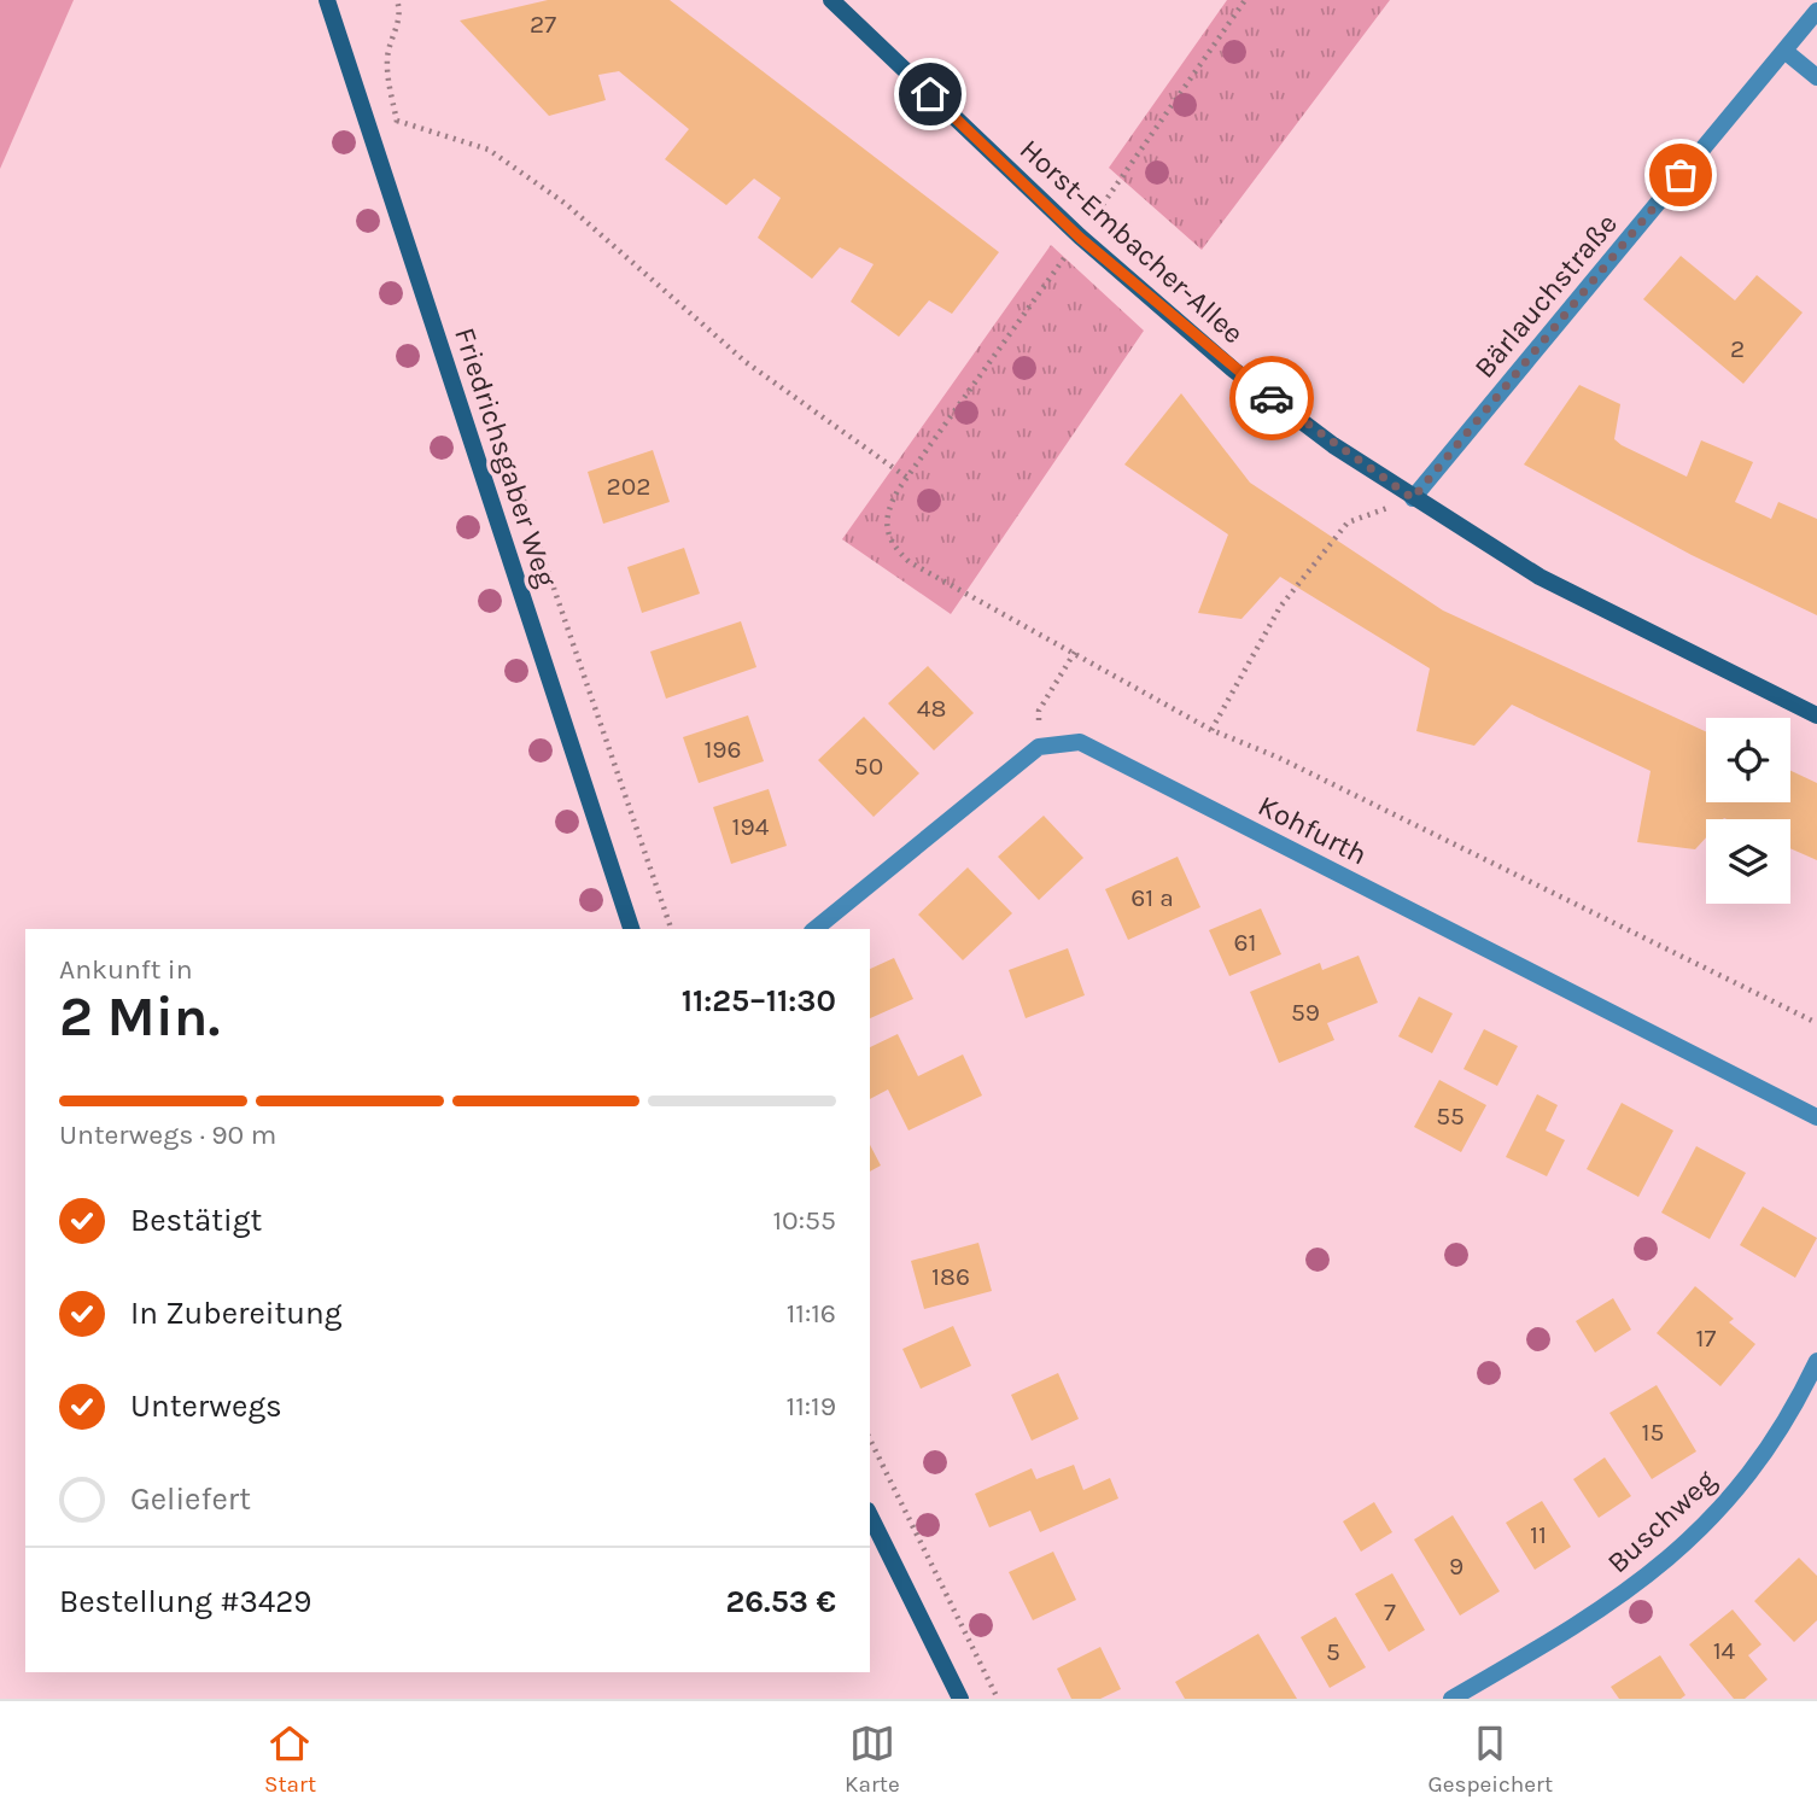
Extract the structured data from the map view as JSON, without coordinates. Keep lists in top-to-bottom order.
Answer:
{
  "streets": {
    "street": [
      "Horst-Embacher-Allee",
      "Bärlauchstraße",
      "Friedrichsgaber Weg",
      "Kohfurth",
      "Buschweg"
    ]
  },
  "crossings": [
    ["Horst-Embacher-Allee", "Bärlauchstraße"]
  ],
  "house_numbers": [
    "27",
    "2",
    "202",
    "48",
    "196",
    "50",
    "194",
    "61 a",
    "61",
    "59",
    "55",
    "186",
    "17",
    "15",
    "11",
    "9",
    "7",
    "14",
    "5"
  ],
  "page": {
    "heading": ["2 Min.", "Ankunft in", "11:25–11:30"],
    "panel": ["Bestellung #3429", "26.53 €"],
    "bar": "Unterwegs · 90 m",
    "list": [
      ["Bestätigt", "10:55"],
      ["In Zubereitung", "11:16"],
      ["Unterwegs", "11:19"],
      "Geliefert"
    ],
    "tabs": ["Start", "Karte", "Gespeichert"]
  }
}
